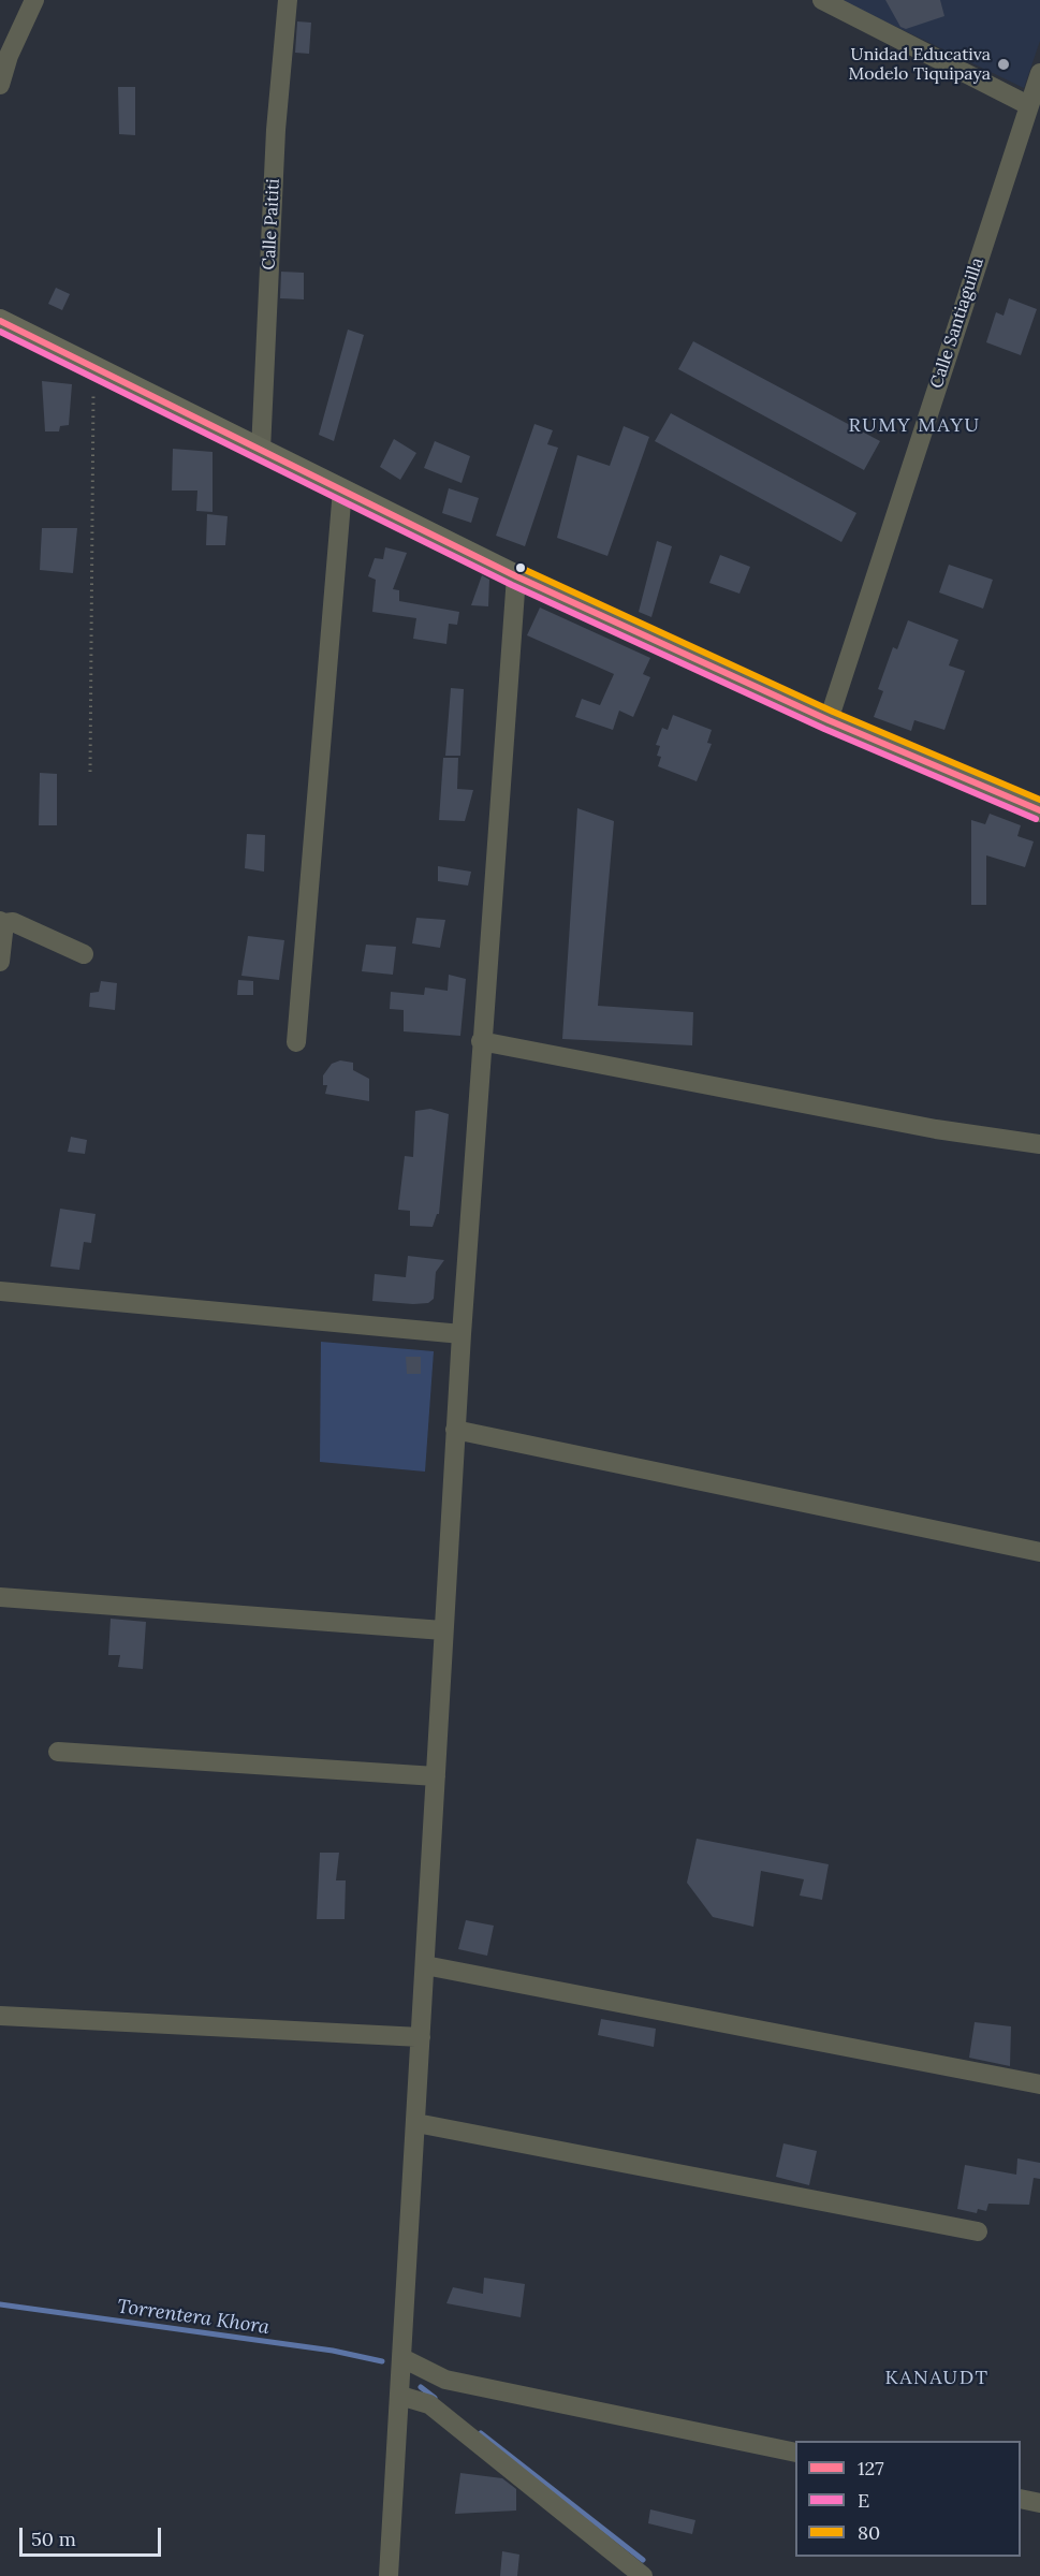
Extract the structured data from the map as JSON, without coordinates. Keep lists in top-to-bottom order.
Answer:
{
  "streets": {
    "street": ["Calle Paititi", "Calle Santiaguilla"]
  },
  "districts": ["RUMY MAYU", "KANAUDT"],
  "water": ["Torrentera Khora"],
  "places": ["Unidad Educativa Modelo Tiquipaya"],
  "lines": ["transit line 127", "transit line E", "transit line 80"],
  "legend": ["127", "E", "80"],
  "scale_bar": "50 m"
}
